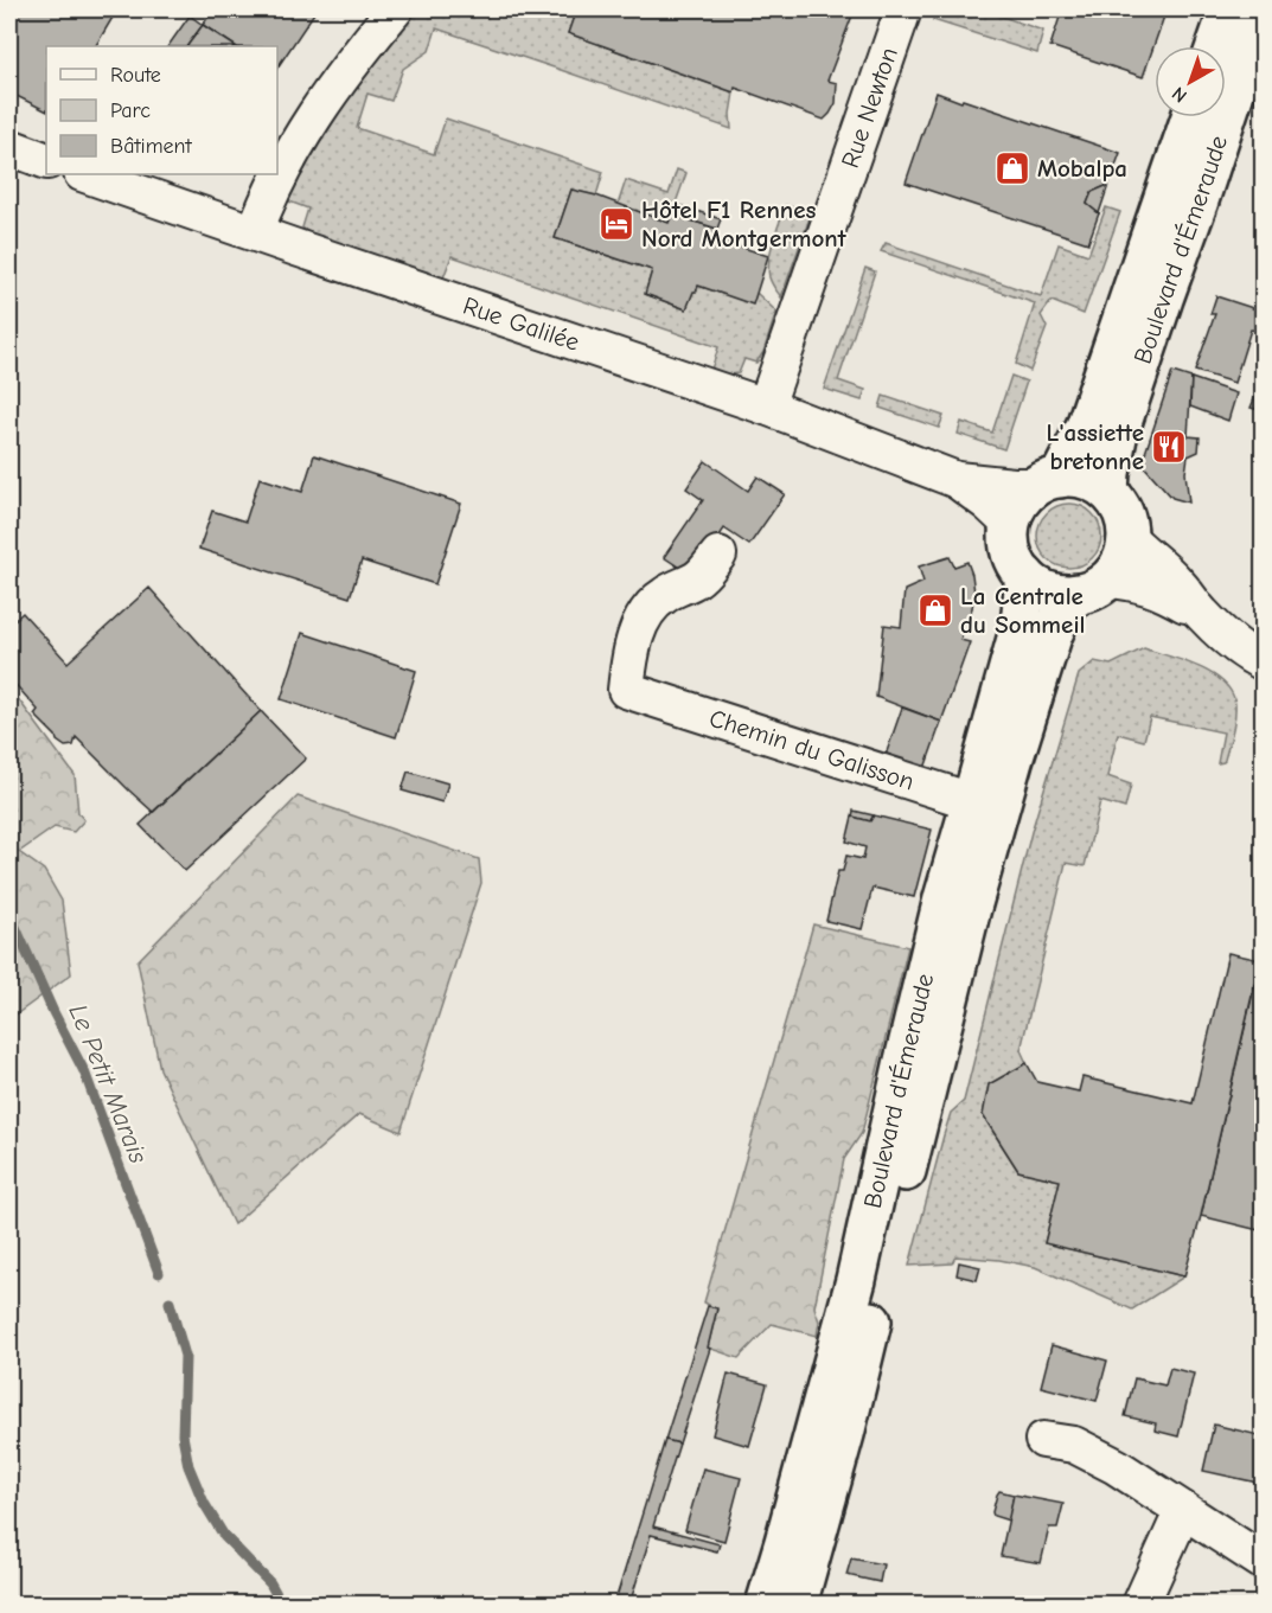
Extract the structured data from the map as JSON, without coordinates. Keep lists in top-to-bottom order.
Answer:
{
  "streets": {
    "main road": ["Boulevard d'Émeraude"],
    "street": ["Rue Newton", "Rue Galilée", "Chemin du Galisson"]
  },
  "crossings": [
    ["Rue Newton", "Rue Galilée"],
    ["Boulevard d'Émeraude", "Rue Galilée"],
    ["Boulevard d'Émeraude", "Chemin du Galisson"]
  ],
  "water": ["Le Petit Marais"],
  "places": {
    "shop": ["Mobalpa", "La Centrale du Sommeil"],
    "hotel": ["Hôtel F1 Rennes Nord Montgermont"],
    "restaurant": ["L'assiette bretonne"]
  },
  "legend": ["Route", "Parc", "Bâtiment"],
  "north": "bottom left"
}
